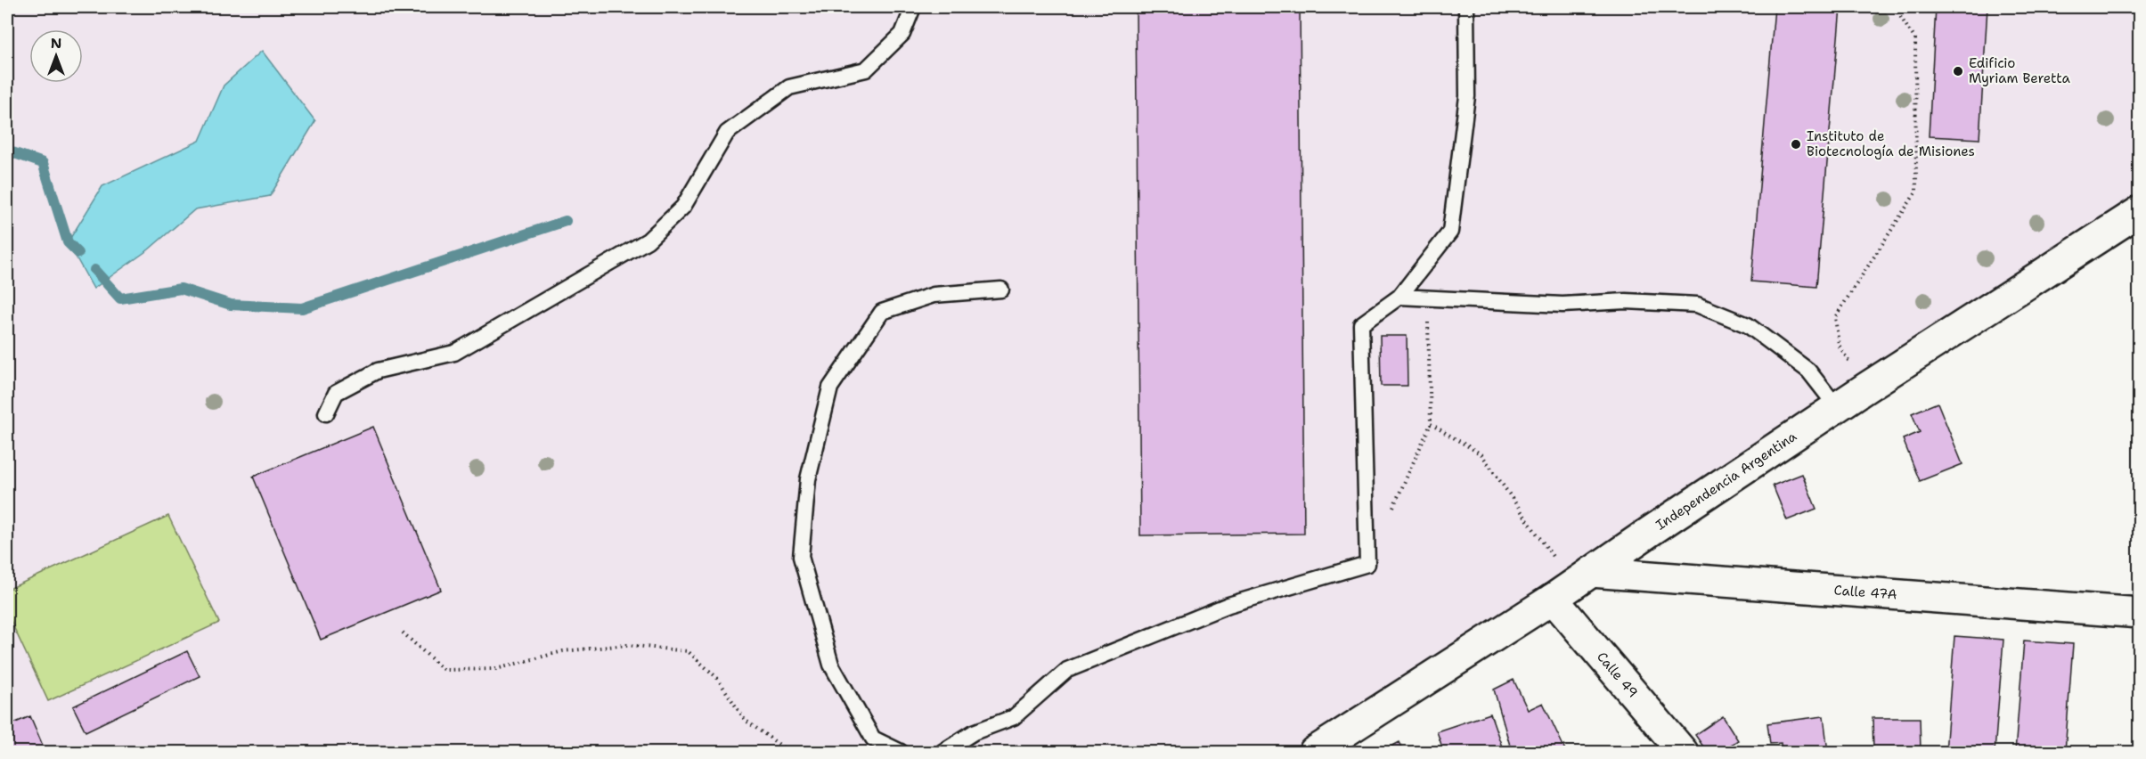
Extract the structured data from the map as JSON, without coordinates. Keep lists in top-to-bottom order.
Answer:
{
  "streets": {
    "main road": ["Independencia Argentina", "Calle 47A", "Calle 49"]
  },
  "crossings": [
    ["Independencia Argentina", "Calle 47A"],
    ["Independencia Argentina", "Calle 49"],
    ["Calle 47A", "Calle 49"]
  ],
  "places": ["Edificio Myriam Beretta", "Instituto de Biotecnología de Misiones"],
  "north": "top"
}
